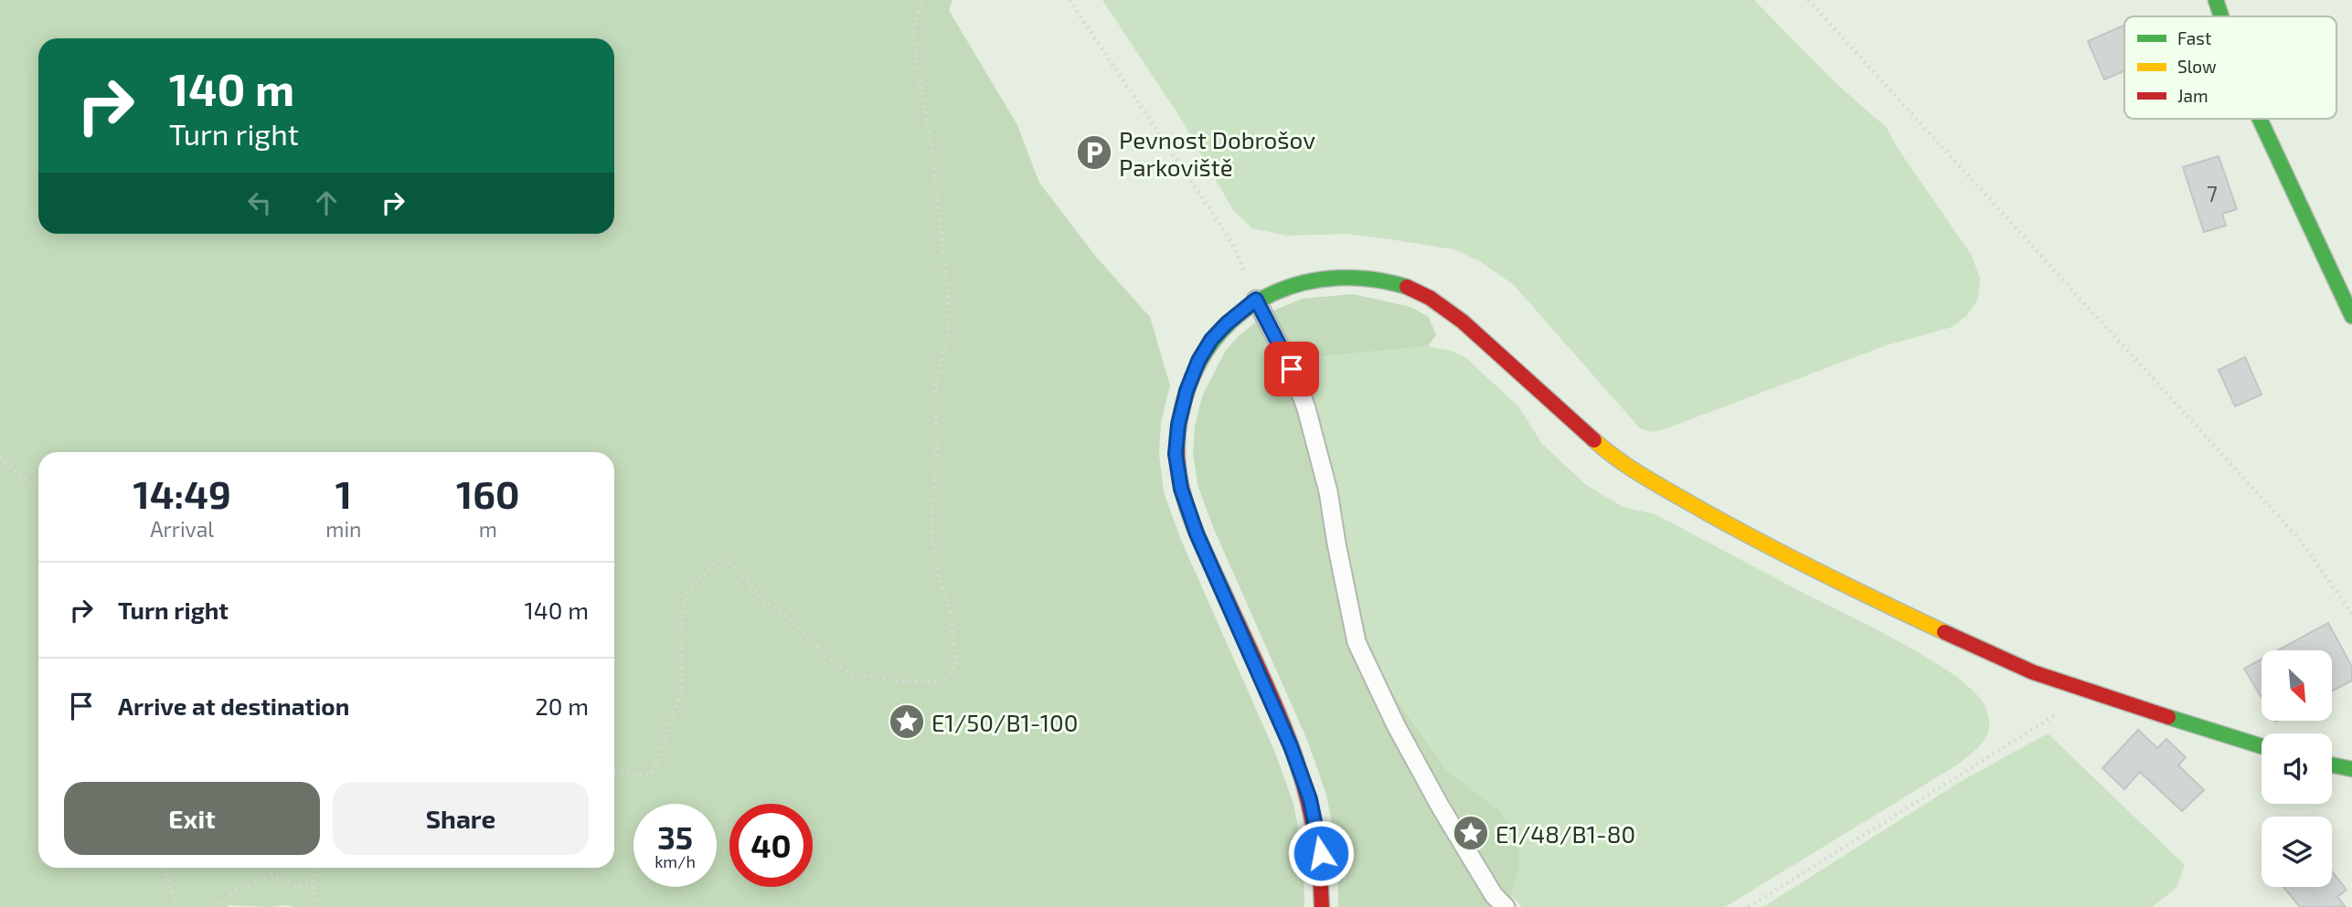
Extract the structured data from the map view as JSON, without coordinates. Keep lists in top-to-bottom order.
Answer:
{
  "places": {
    "parking": ["Pevnost Dobrošov Parkoviště"],
    "place": ["E1/50/B1-100", "E1/48/B1-80"]
  },
  "house_numbers": ["7"],
  "legend": ["Fast", "Slow", "Jam"],
  "north": "bottom right",
  "page": {
    "turn": ["140 m", "Turn right"],
    "eta": [
      "14:49",
      "Arrival",
      "1",
      "min",
      "160",
      "m"
    ],
    "list": [
      {
        "name": "Turn right",
        "value": "140 m"
      },
      {
        "name": "Arrive at destination",
        "value": "20 m"
      }
    ],
    "buttons": ["Exit", "Share"],
    "speed": "35 km/h",
    "limit": "40"
  }
}
